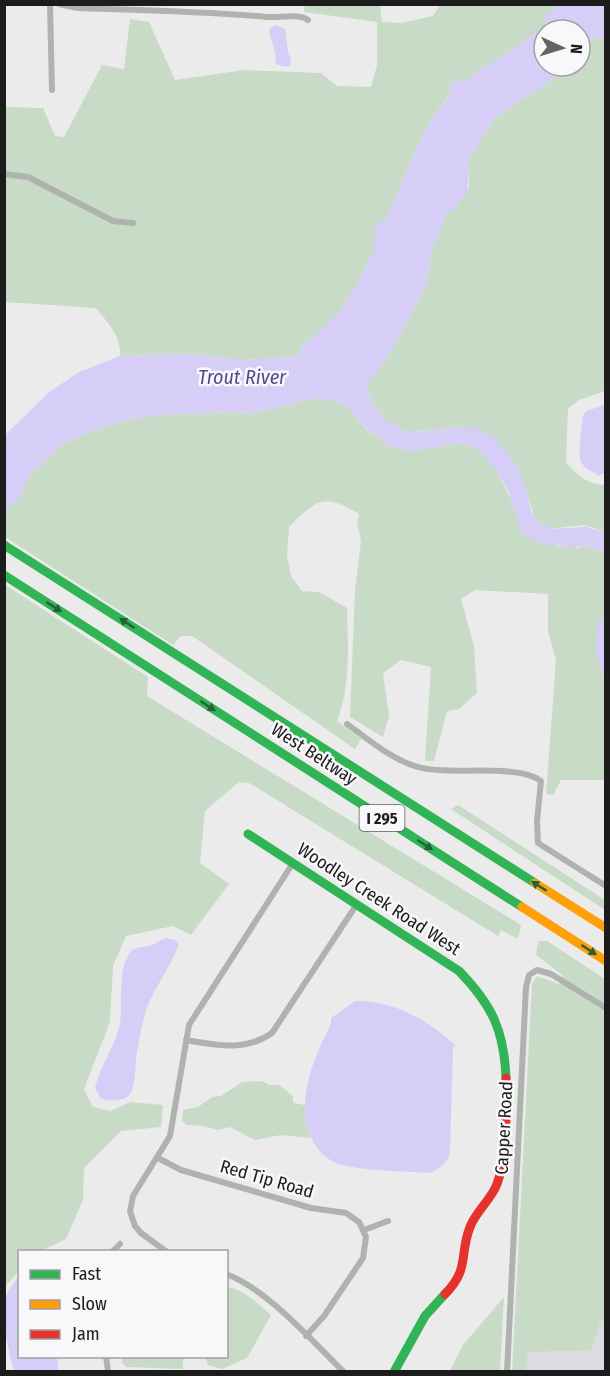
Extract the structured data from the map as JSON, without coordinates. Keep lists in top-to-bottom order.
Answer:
{
  "streets": {
    "main road": ["West Beltway", "I 295", "Woodley Creek Road West"],
    "street": ["Capper Road", "Red Tip Road"]
  },
  "water": ["Trout River"],
  "legend": ["Fast", "Slow", "Jam"],
  "north": "right"
}
